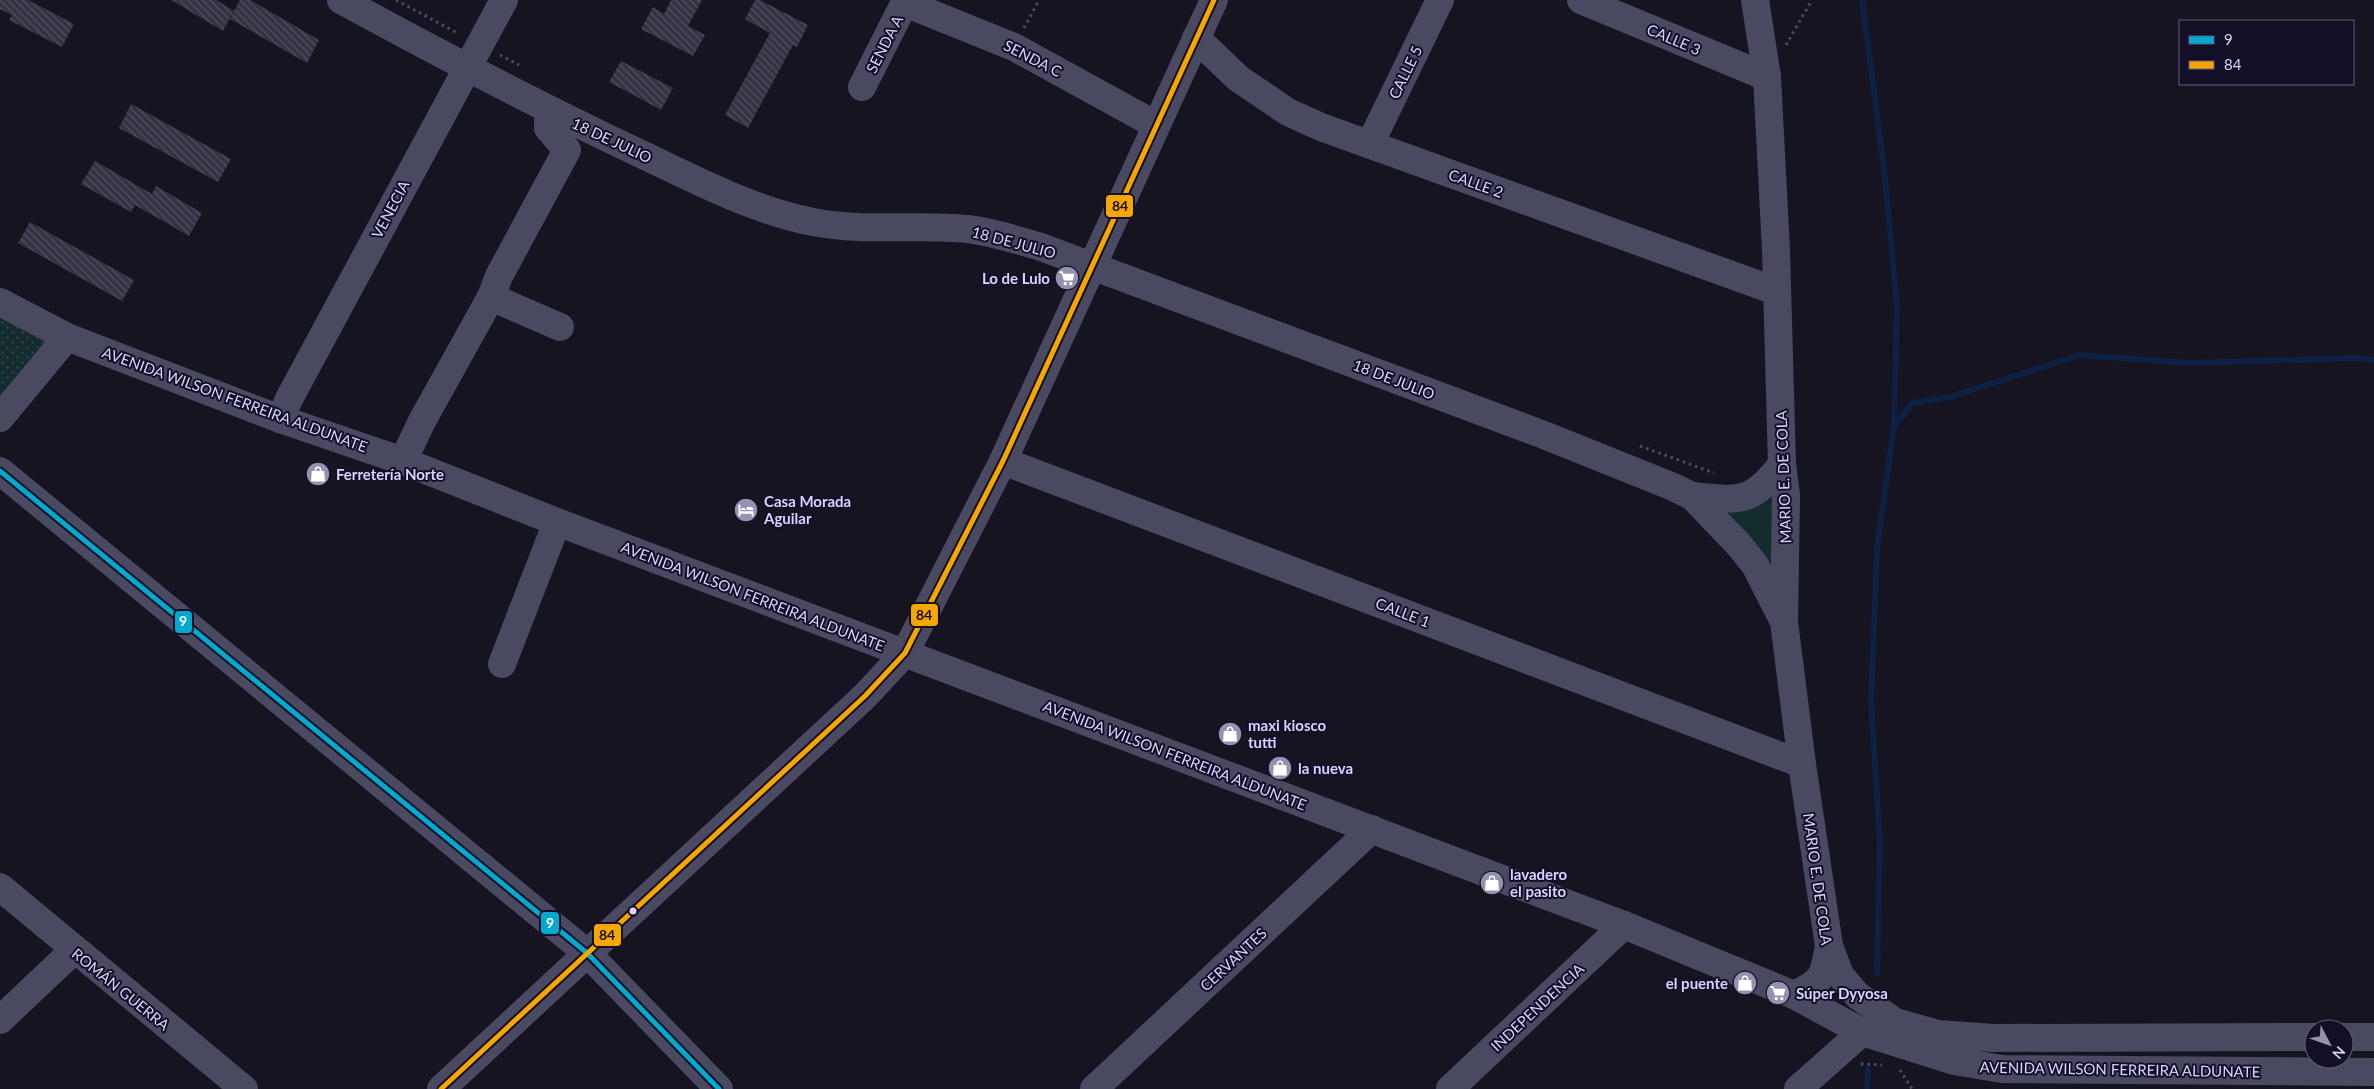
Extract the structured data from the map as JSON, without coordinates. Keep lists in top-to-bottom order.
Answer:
{
  "streets": {
    "street": [
      "CALLE 3",
      "SENDA A",
      "SENDA C",
      "CALLE 5",
      "18 DE JULIO",
      "CALLE 2",
      "VENECIA",
      "AVENIDA WILSON FERREIRA ALDUNATE",
      "MARIO E. DE COLA",
      "CALLE 1",
      "CERVANTES",
      "ROMÁN GUERRA",
      "INDEPENDENCIA"
    ]
  },
  "crossings": [
    ["CALLE 3", "MARIO E. DE COLA"],
    ["SENDA A", "SENDA C"],
    ["CALLE 5", "CALLE 2"],
    ["18 DE JULIO", "VENECIA"],
    ["18 DE JULIO", "MARIO E. DE COLA"],
    ["CALLE 2", "MARIO E. DE COLA"],
    ["VENECIA", "AVENIDA WILSON FERREIRA ALDUNATE"],
    ["AVENIDA WILSON FERREIRA ALDUNATE", "MARIO E. DE COLA"],
    ["AVENIDA WILSON FERREIRA ALDUNATE", "CERVANTES"],
    ["AVENIDA WILSON FERREIRA ALDUNATE", "INDEPENDENCIA"],
    ["MARIO E. DE COLA", "CALLE 1"]
  ],
  "places": {
    "supermarket": ["Lo de Lulo", "Súper Dyyosa"],
    "shop": [
      "Ferretería Norte",
      "maxi kiosco tutti",
      "la nueva",
      "lavadero el pasito",
      "el puente"
    ],
    "hotel": ["Casa Morada Aguilar"]
  },
  "lines": ["transit line 84", "transit line 9"],
  "legend": ["9", "84"],
  "north": "bottom right"
}
